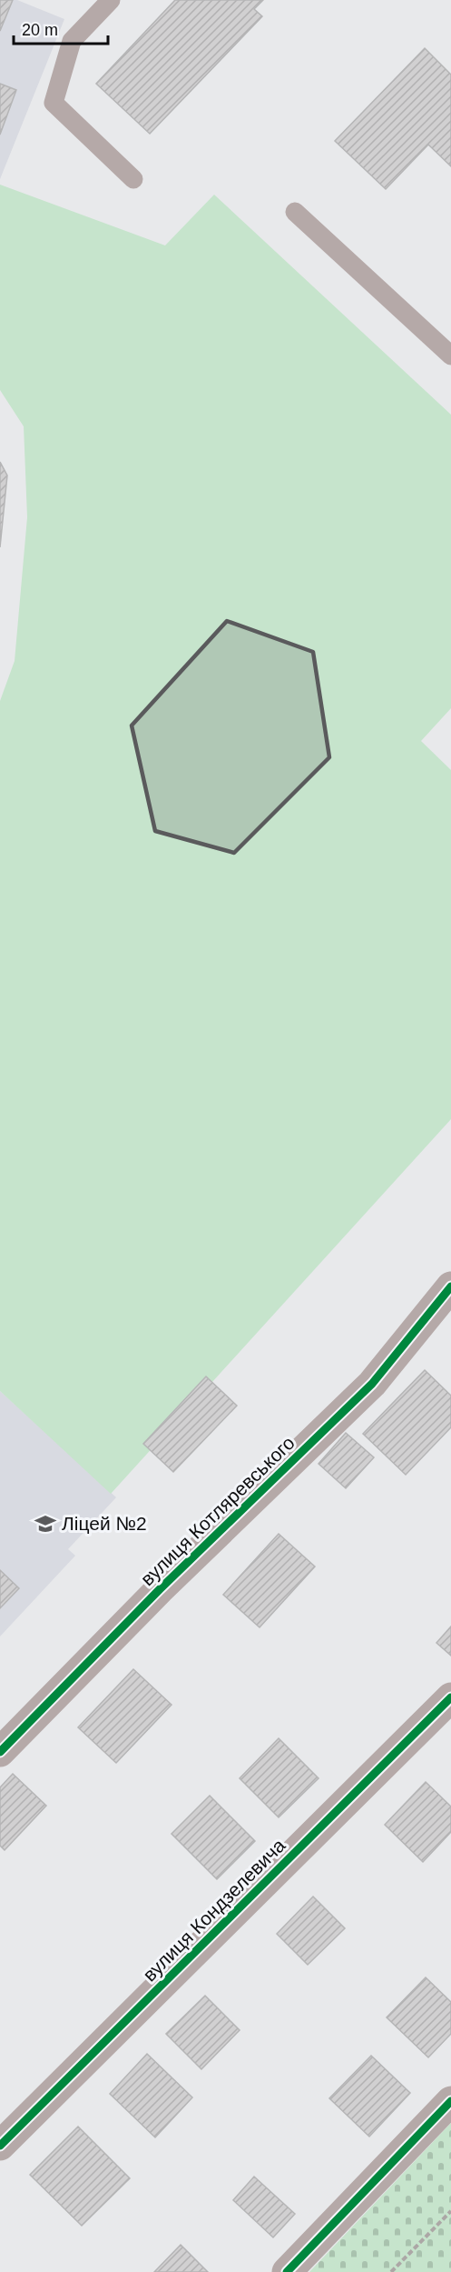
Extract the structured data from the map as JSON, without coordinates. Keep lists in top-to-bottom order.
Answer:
{
  "streets": {
    "street": ["вулиця Котляревського", "вулиця Кондзелевича"]
  },
  "places": {
    "school or university": ["Ліцей №2"]
  },
  "scale_bar": "20 m"
}
